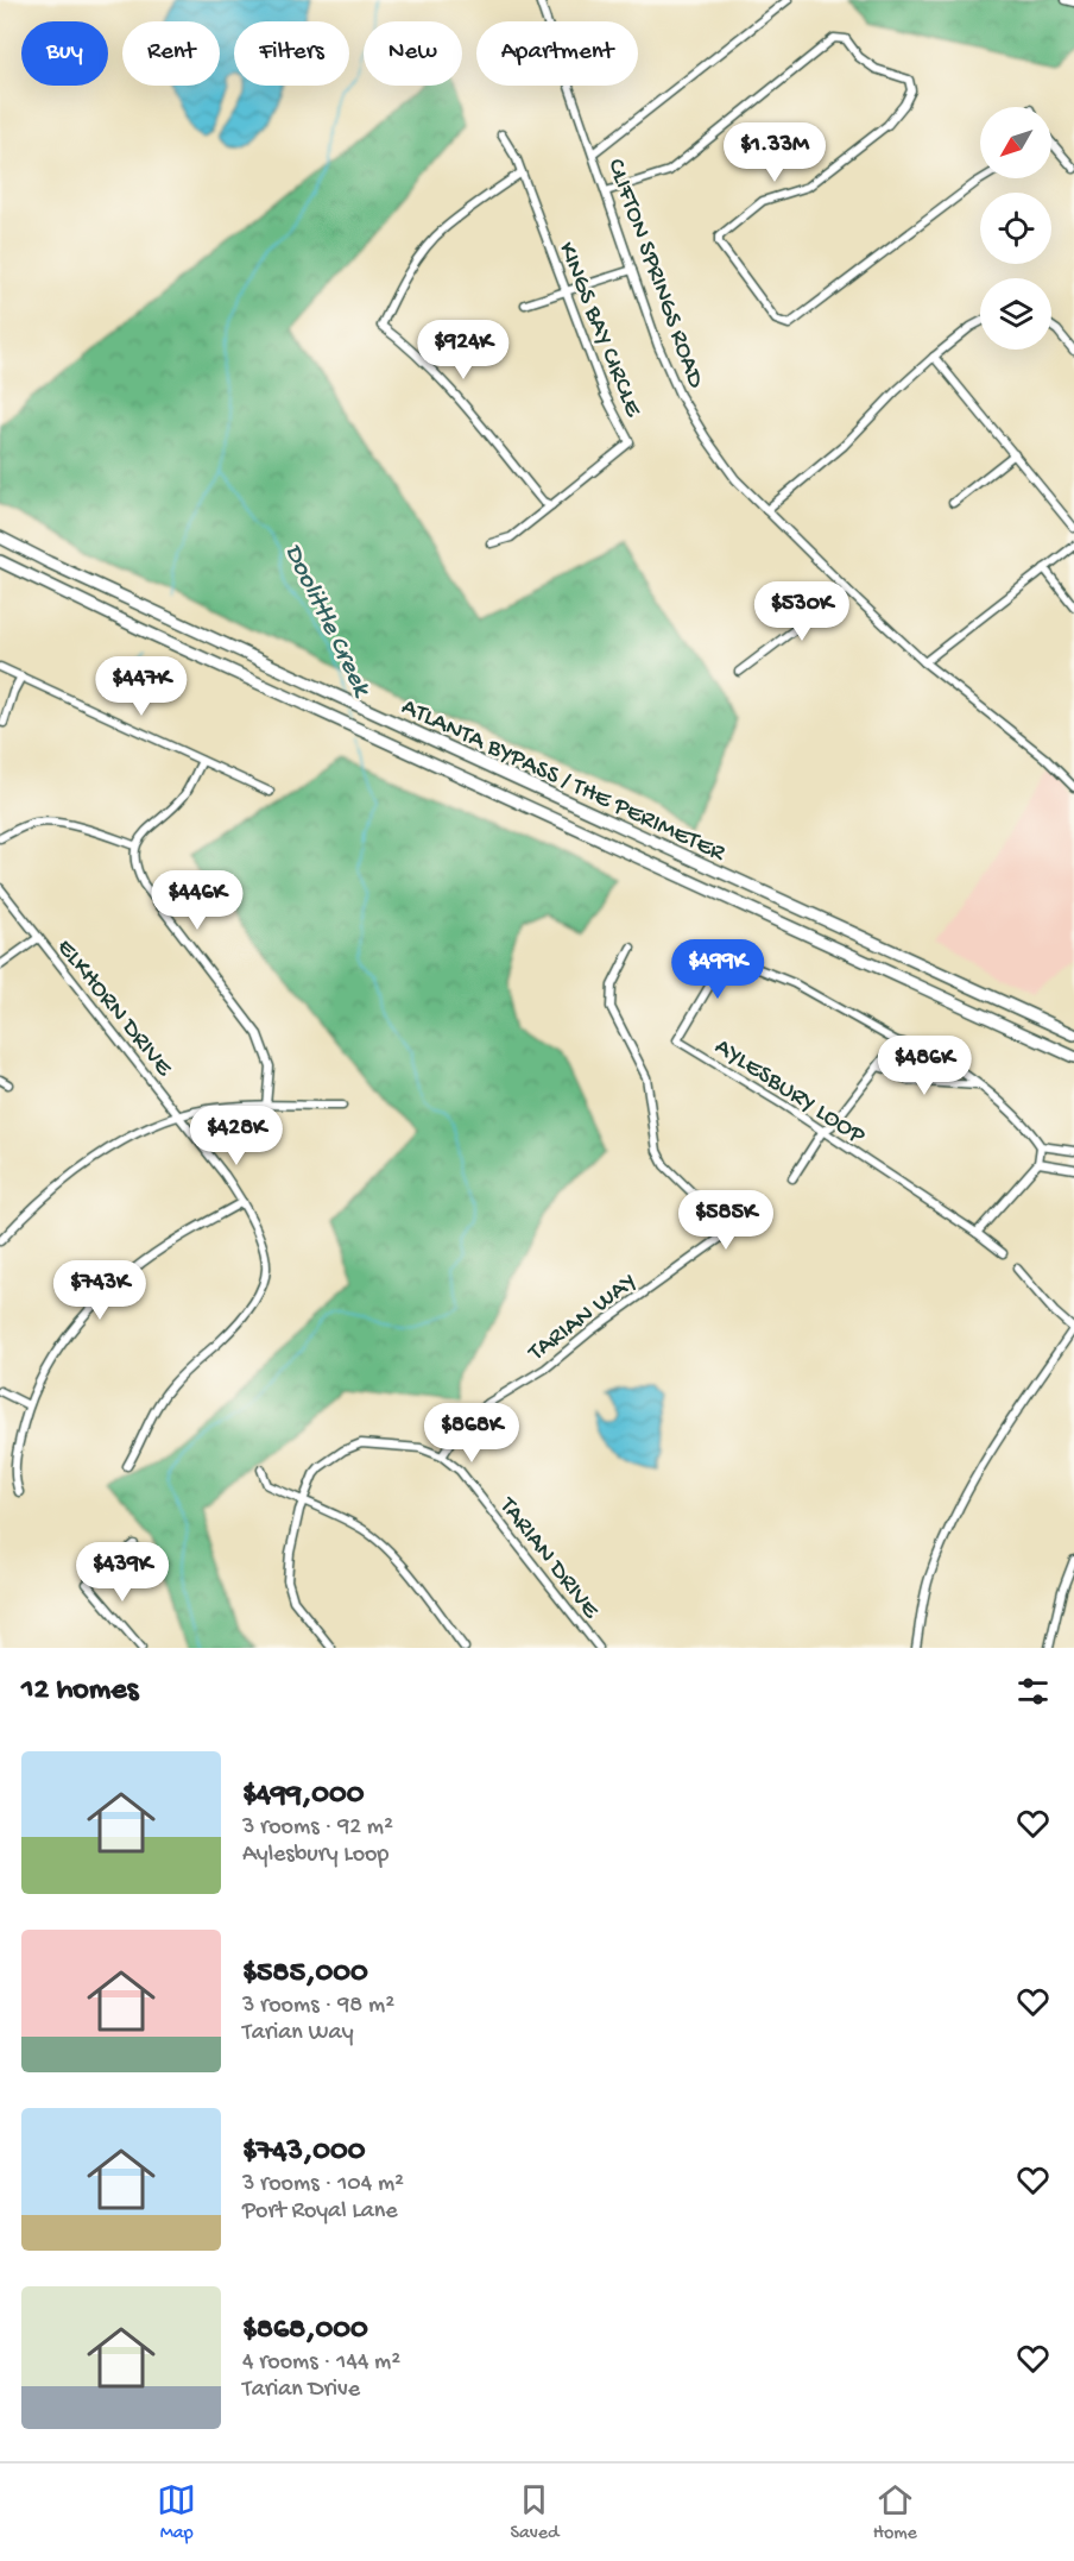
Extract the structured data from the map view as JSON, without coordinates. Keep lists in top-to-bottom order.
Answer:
{
  "streets": {
    "highway": ["ATLANTA BYPASS / THE PERIMETER"],
    "street": [
      "CLIFTON SPRINGS ROAD",
      "KINGS BAY CIRCLE",
      "ELKHORN DRIVE",
      "AYLESBURY LOOP",
      "TARIAN WAY",
      "TARIAN DRIVE"
    ]
  },
  "crossings": [
    ["TARIAN WAY", "TARIAN DRIVE"]
  ],
  "water": ["Doolittle Creek"],
  "north": "bottom left",
  "page": {
    "chip": [
      "Buy",
      "Rent",
      "Filters",
      "New",
      "Apartment"
    ],
    "price": [
      "$1.33M",
      "$924K",
      "$530K",
      "$447K",
      "$446K",
      "$499K",
      "$486K",
      "$428K",
      "$585K",
      "$743K",
      "$868K",
      "$439K"
    ],
    "heading": "12 homes",
    "list": [
      {
        "name": "$499,000",
        "note": "3 rooms · 92 m² · Aylesbury Loop"
      },
      {
        "name": "$585,000",
        "note": "3 rooms · 98 m² · Tarian Way"
      },
      {
        "name": "$743,000",
        "note": "3 rooms · 104 m² · Port Royal Lane"
      },
      {
        "name": "$868,000",
        "note": "4 rooms · 144 m² · Tarian Drive"
      }
    ],
    "tabs": ["Map", "Saved", "Home"]
  }
}
